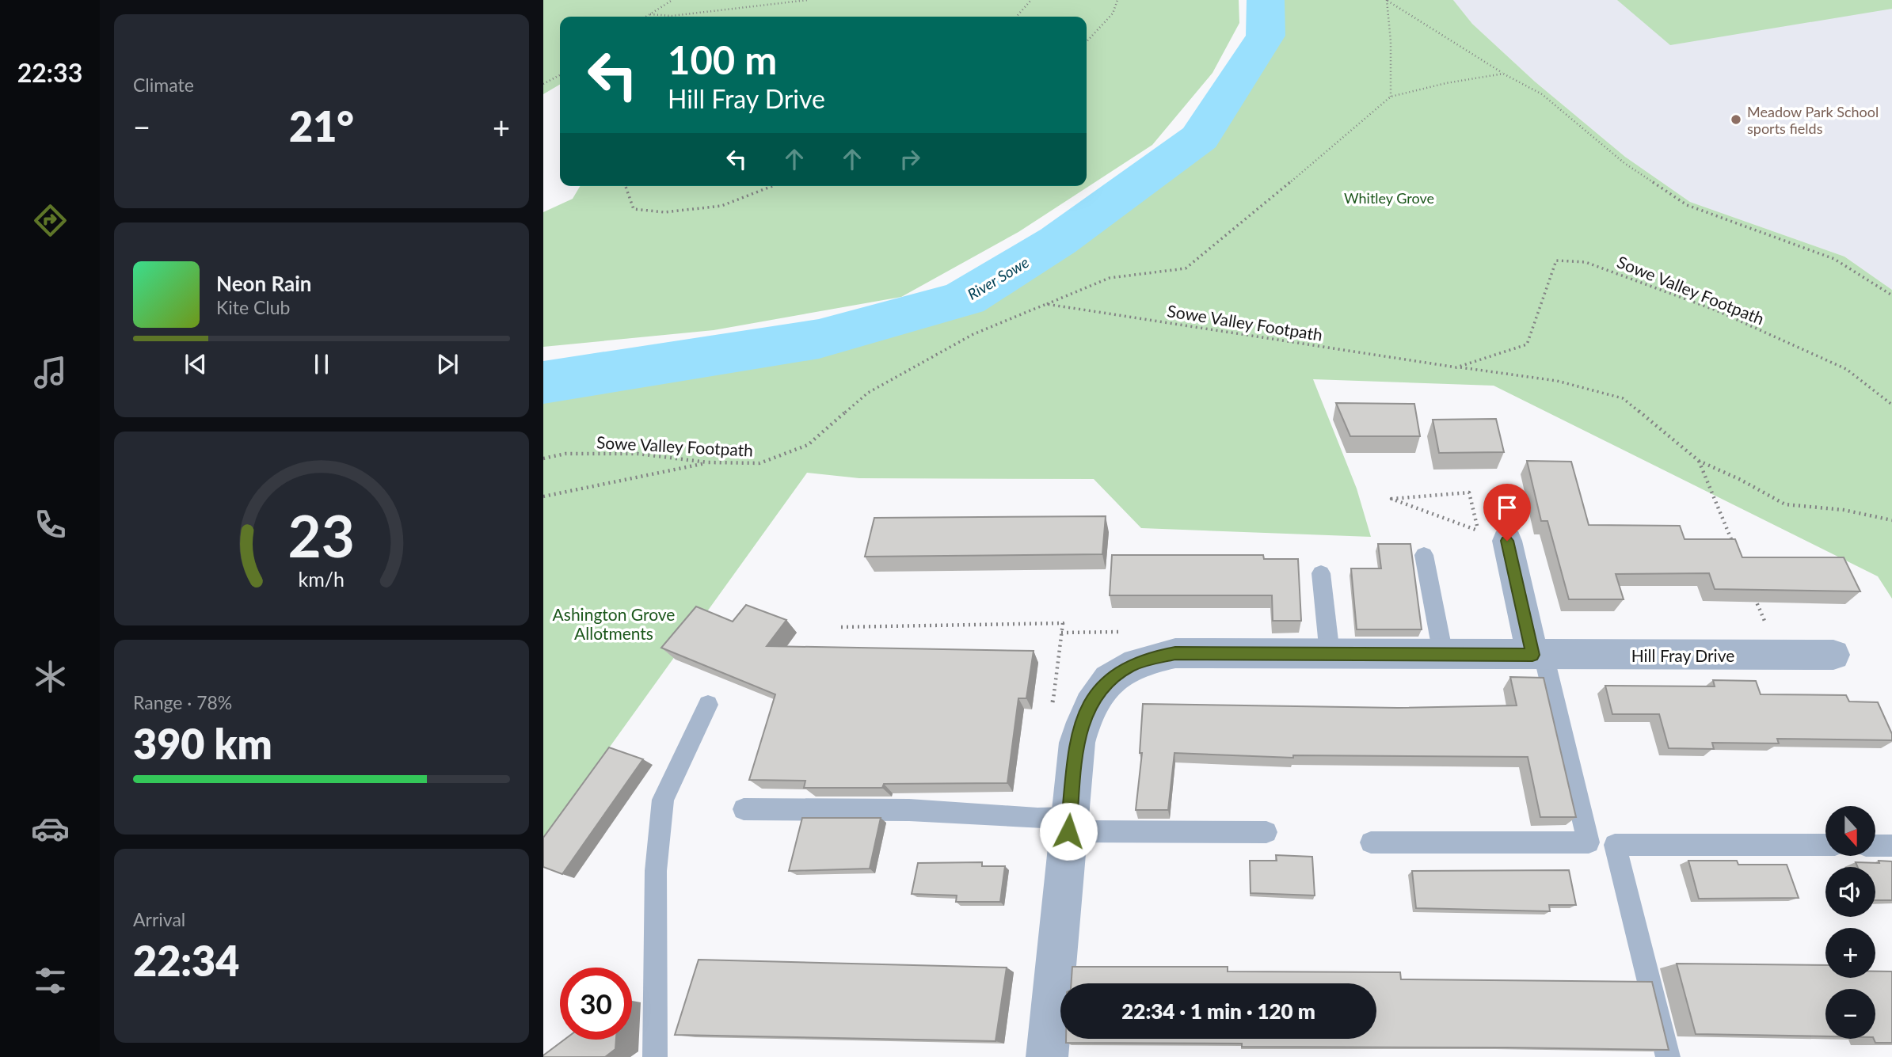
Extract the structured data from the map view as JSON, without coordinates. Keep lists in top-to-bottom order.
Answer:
{
  "streets": {
    "street": ["Hill Fray Drive"],
    "path": ["Sowe Valley Footpath"]
  },
  "water": ["River Sowe"],
  "parks": ["Whitley Grove", "Ashington Grove Allotments"],
  "places": ["Meadow Park School sports fields"],
  "north": "bottom",
  "page": {
    "tabs": "22:33",
    "tile": [
      "Climate",
      ["Range · 78%", "390 km"],
      ["Arrival", "22:34"]
    ],
    "turn": ["100 m", "Hill Fray Drive"],
    "heat": ["−", "21°", "+"],
    "song": ["Neon Rain", "Kite Club"],
    "map_buttons": ["+", "−"],
    "limit": "30",
    "trip": "22:34 · 1 min · 120 m",
    "gauge": ["23", "km/h"]
  }
}
